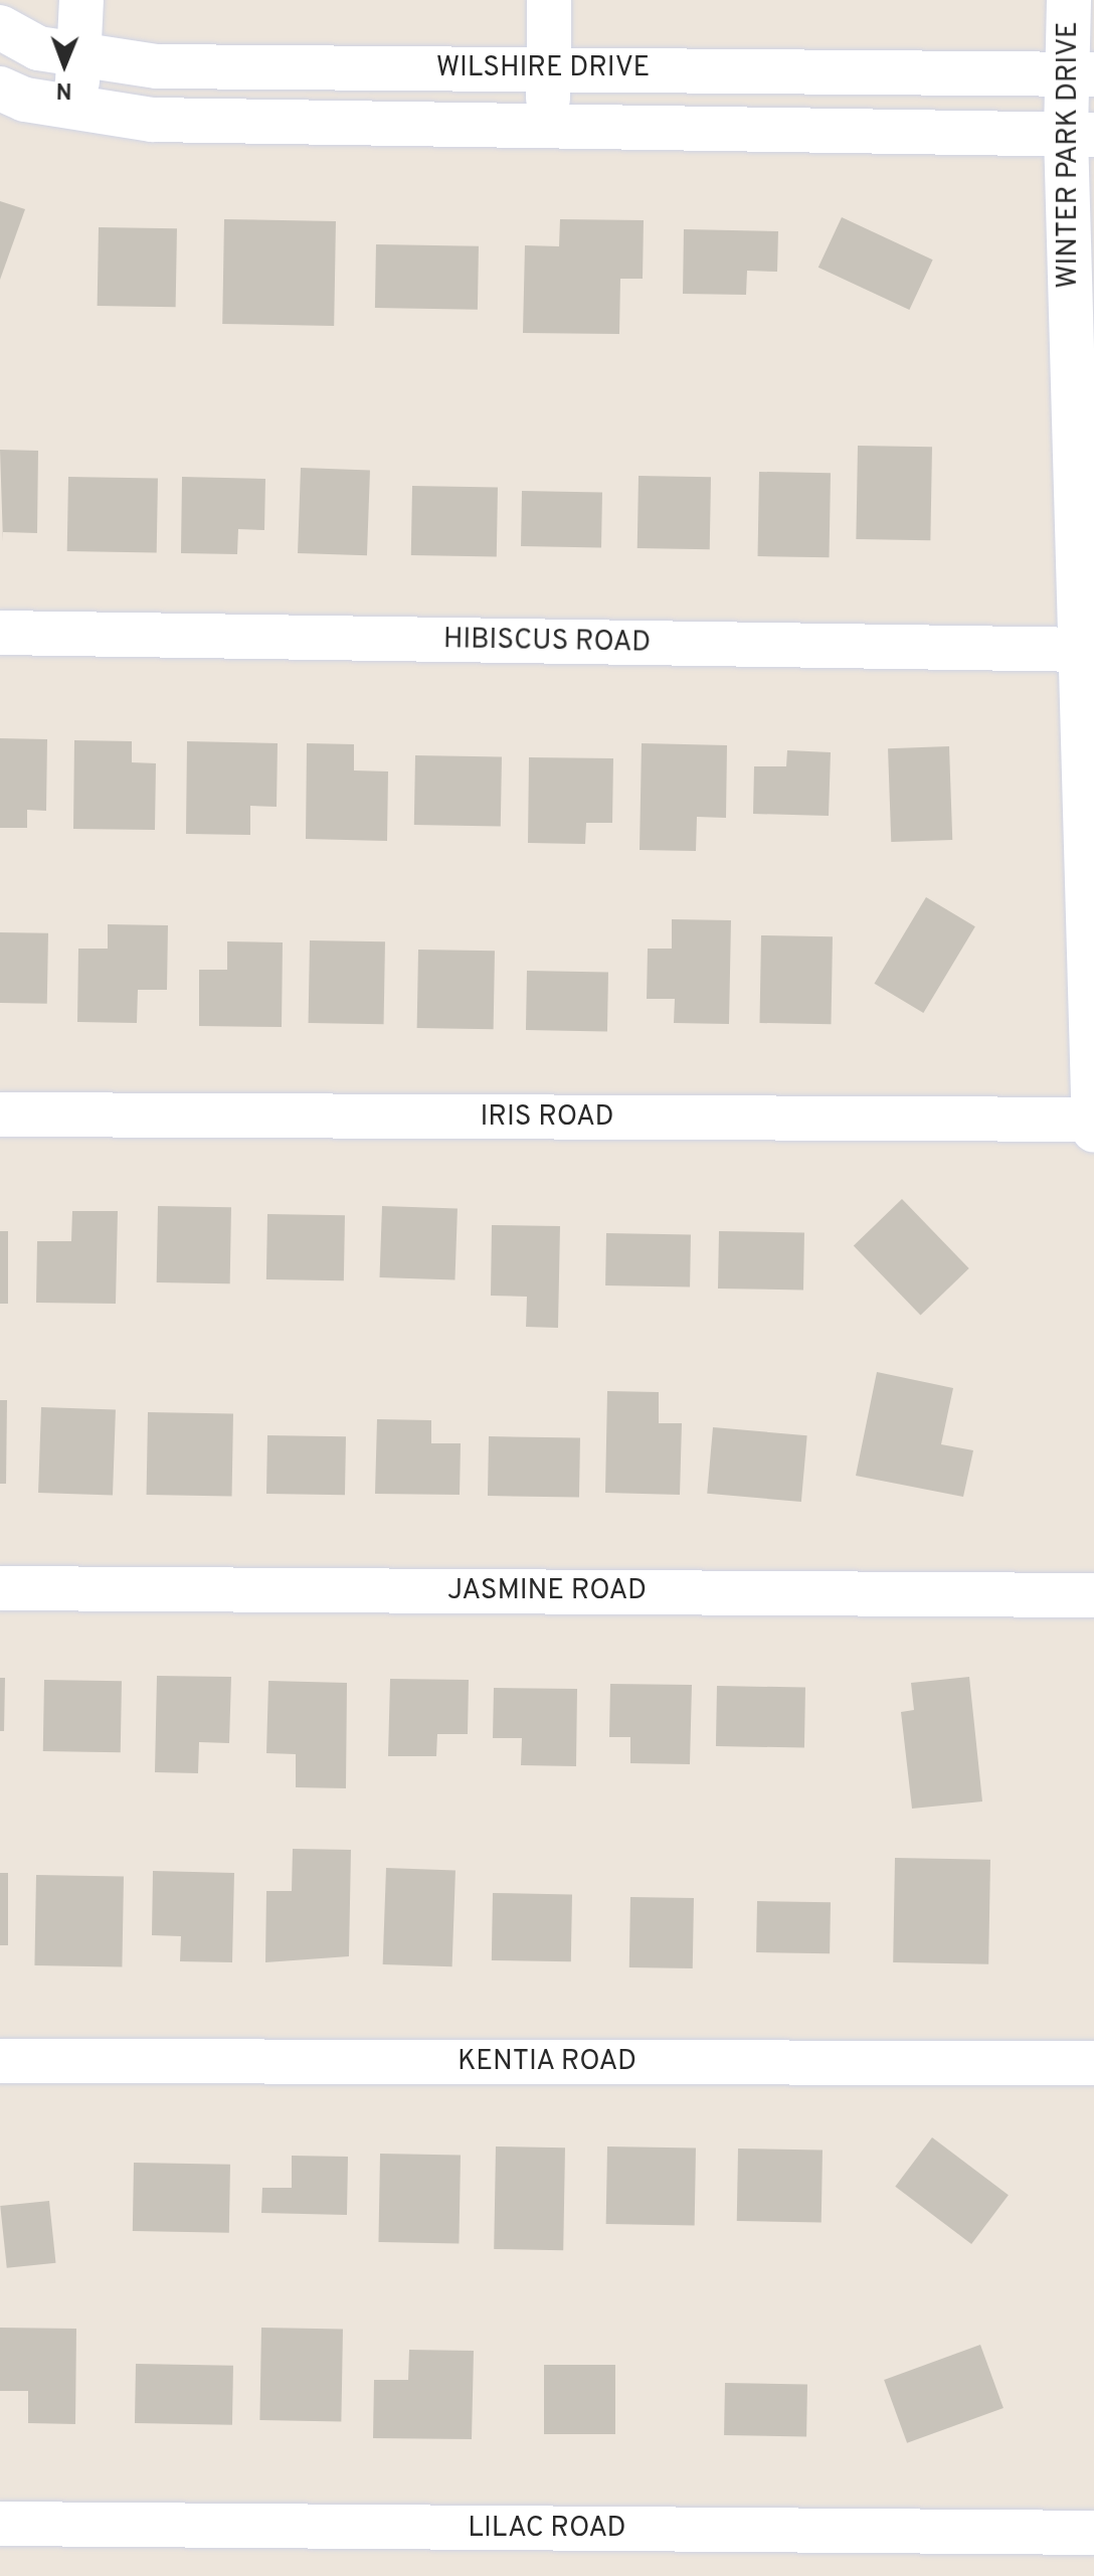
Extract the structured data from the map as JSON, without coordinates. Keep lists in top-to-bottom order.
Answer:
{
  "streets": {
    "street": [
      "WILSHIRE DRIVE",
      "WINTER PARK DRIVE",
      "HIBISCUS ROAD",
      "IRIS ROAD",
      "JASMINE ROAD",
      "KENTIA ROAD",
      "LILAC ROAD"
    ]
  },
  "crossings": [
    ["WILSHIRE DRIVE", "WINTER PARK DRIVE"],
    ["WINTER PARK DRIVE", "HIBISCUS ROAD"],
    ["WINTER PARK DRIVE", "IRIS ROAD"]
  ],
  "north": "bottom"
}
